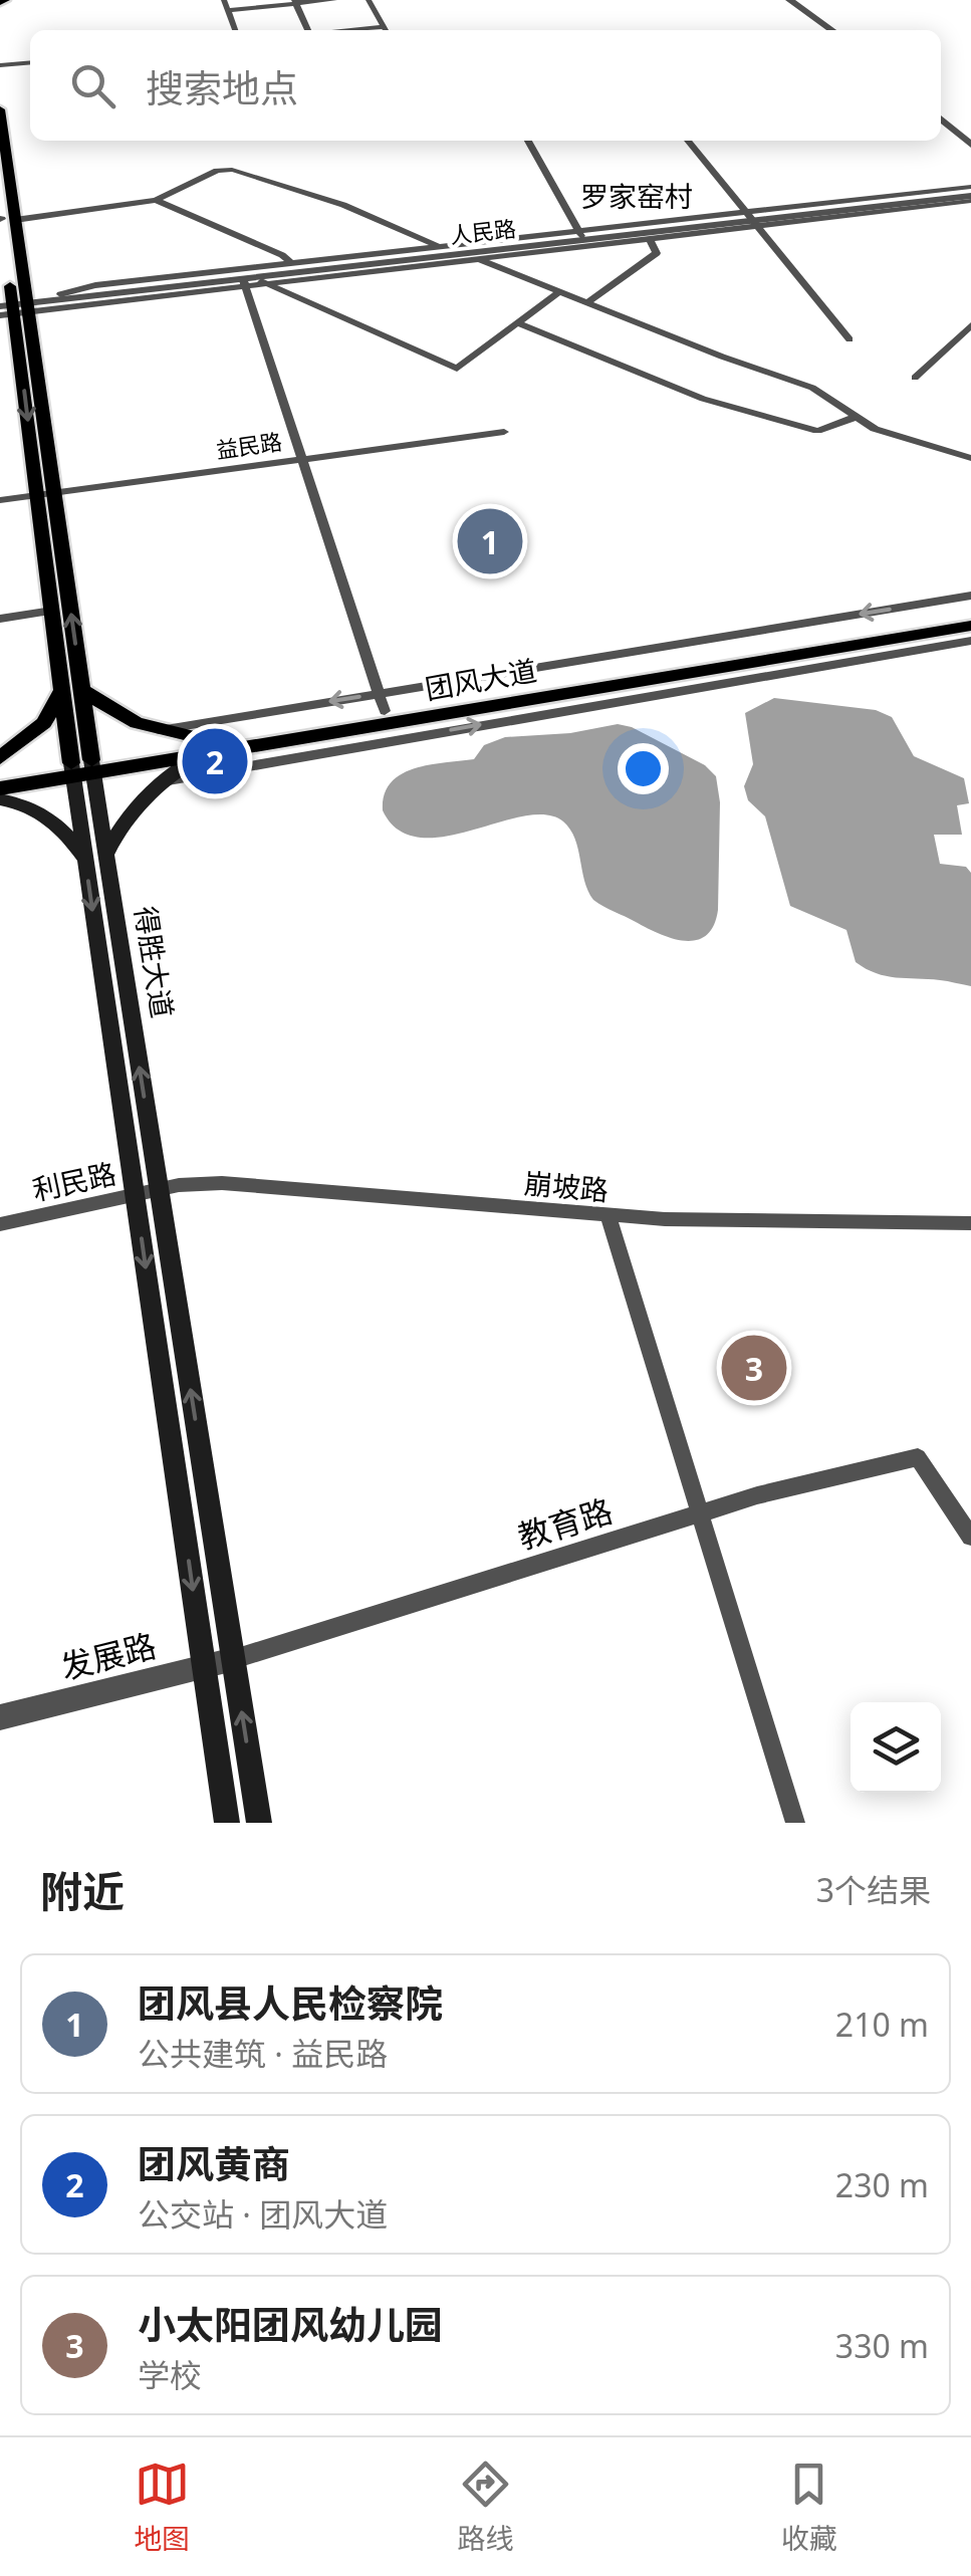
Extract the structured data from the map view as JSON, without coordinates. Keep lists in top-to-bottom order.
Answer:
{
  "streets": {
    "main road": ["团风大道", "得胜大道"],
    "street": [
      "人民路",
      "益民路",
      "利民路",
      "崩坡路",
      "教育路",
      "发展路"
    ]
  },
  "crossings": [
    ["人民路", "得胜大道"],
    ["益民路", "得胜大道"],
    ["团风大道", "得胜大道"],
    ["得胜大道", "利民路"],
    ["得胜大道", "崩坡路"],
    ["得胜大道", "教育路"],
    ["得胜大道", "发展路"],
    ["利民路", "崩坡路"],
    ["教育路", "发展路"]
  ],
  "districts": ["罗家窑村"],
  "page": {
    "search": "搜索地点",
    "pins": ["1", "2", "3"],
    "heading": ["附近", "3个结果"],
    "list": [
      {
        "mark": "1",
        "name": "团风县人民检察院",
        "note": "公共建筑 · 益民路",
        "value": "210 m"
      },
      {
        "mark": "2",
        "name": "团风黄商",
        "note": "公交站 · 团风大道",
        "value": "230 m"
      },
      {
        "mark": "3",
        "name": "小太阳团风幼儿园",
        "note": "学校",
        "value": "330 m"
      }
    ],
    "nav": ["地图", "路线", "收藏"]
  }
}
